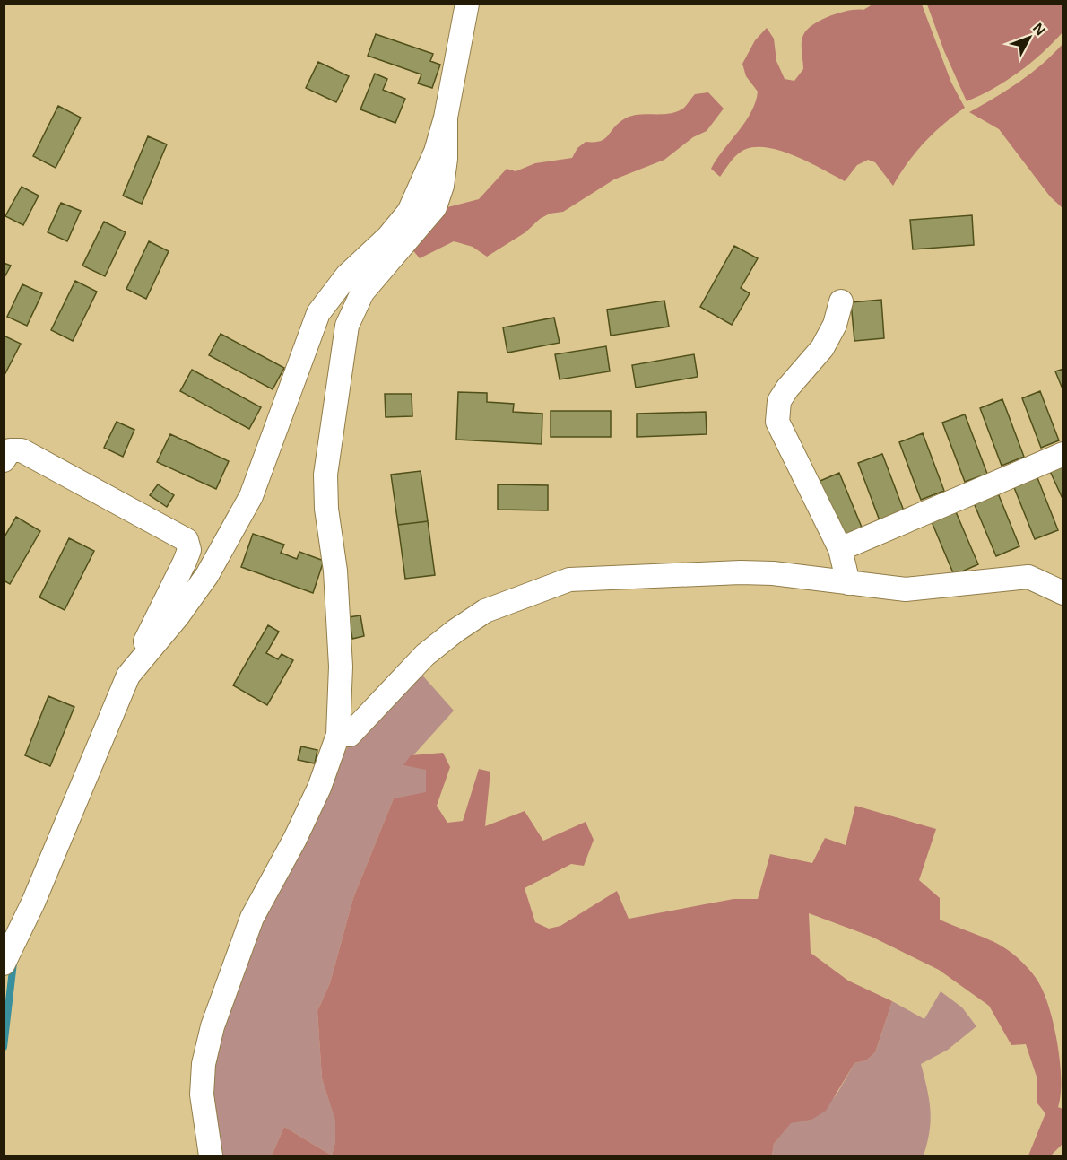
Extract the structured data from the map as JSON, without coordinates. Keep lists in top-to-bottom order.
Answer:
{
  "north": "top right"
}
